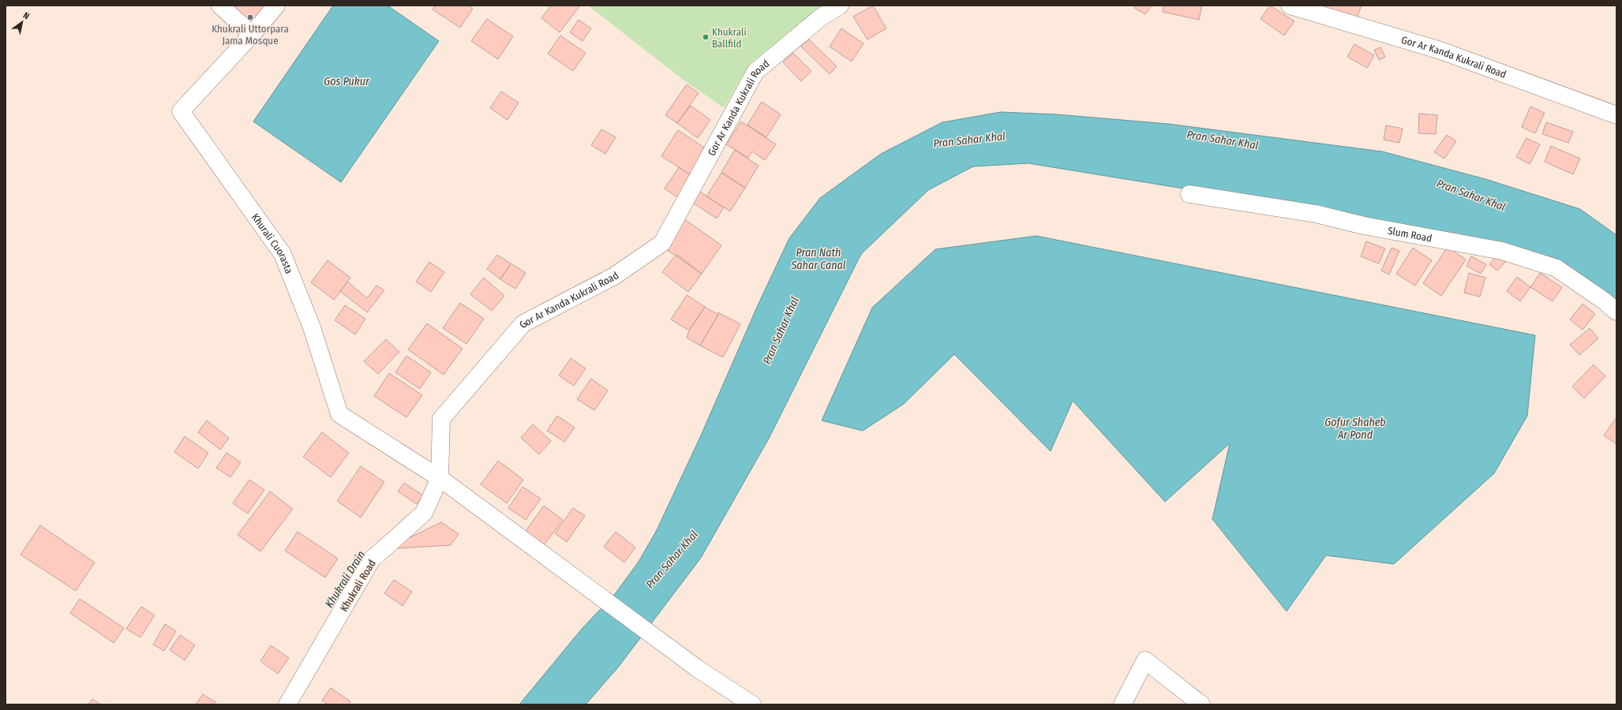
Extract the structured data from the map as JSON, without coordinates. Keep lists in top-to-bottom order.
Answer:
{
  "streets": {
    "street": [
      "Gor Ar Kanda Kukrali Road",
      "Slum Road",
      "Khurali Cuorasta",
      "Khukrali Road"
    ]
  },
  "crossings": [
    ["Gor Ar Kanda Kukrali Road", "Khurali Cuorasta"],
    ["Gor Ar Kanda Kukrali Road", "Khukrali Road"],
    ["Khurali Cuorasta", "Khukrali Road"]
  ],
  "water": [
    "Gos Pukur",
    "Pran Sahar Khal",
    "Pran Nath Sahar Canal",
    "Gofur Shaheb Ar Pond",
    "Khukrali Drain"
  ],
  "places": ["Khukrali Uttorpara Jama Mosque", "Khukrali Ballfild"],
  "north": "top right"
}
